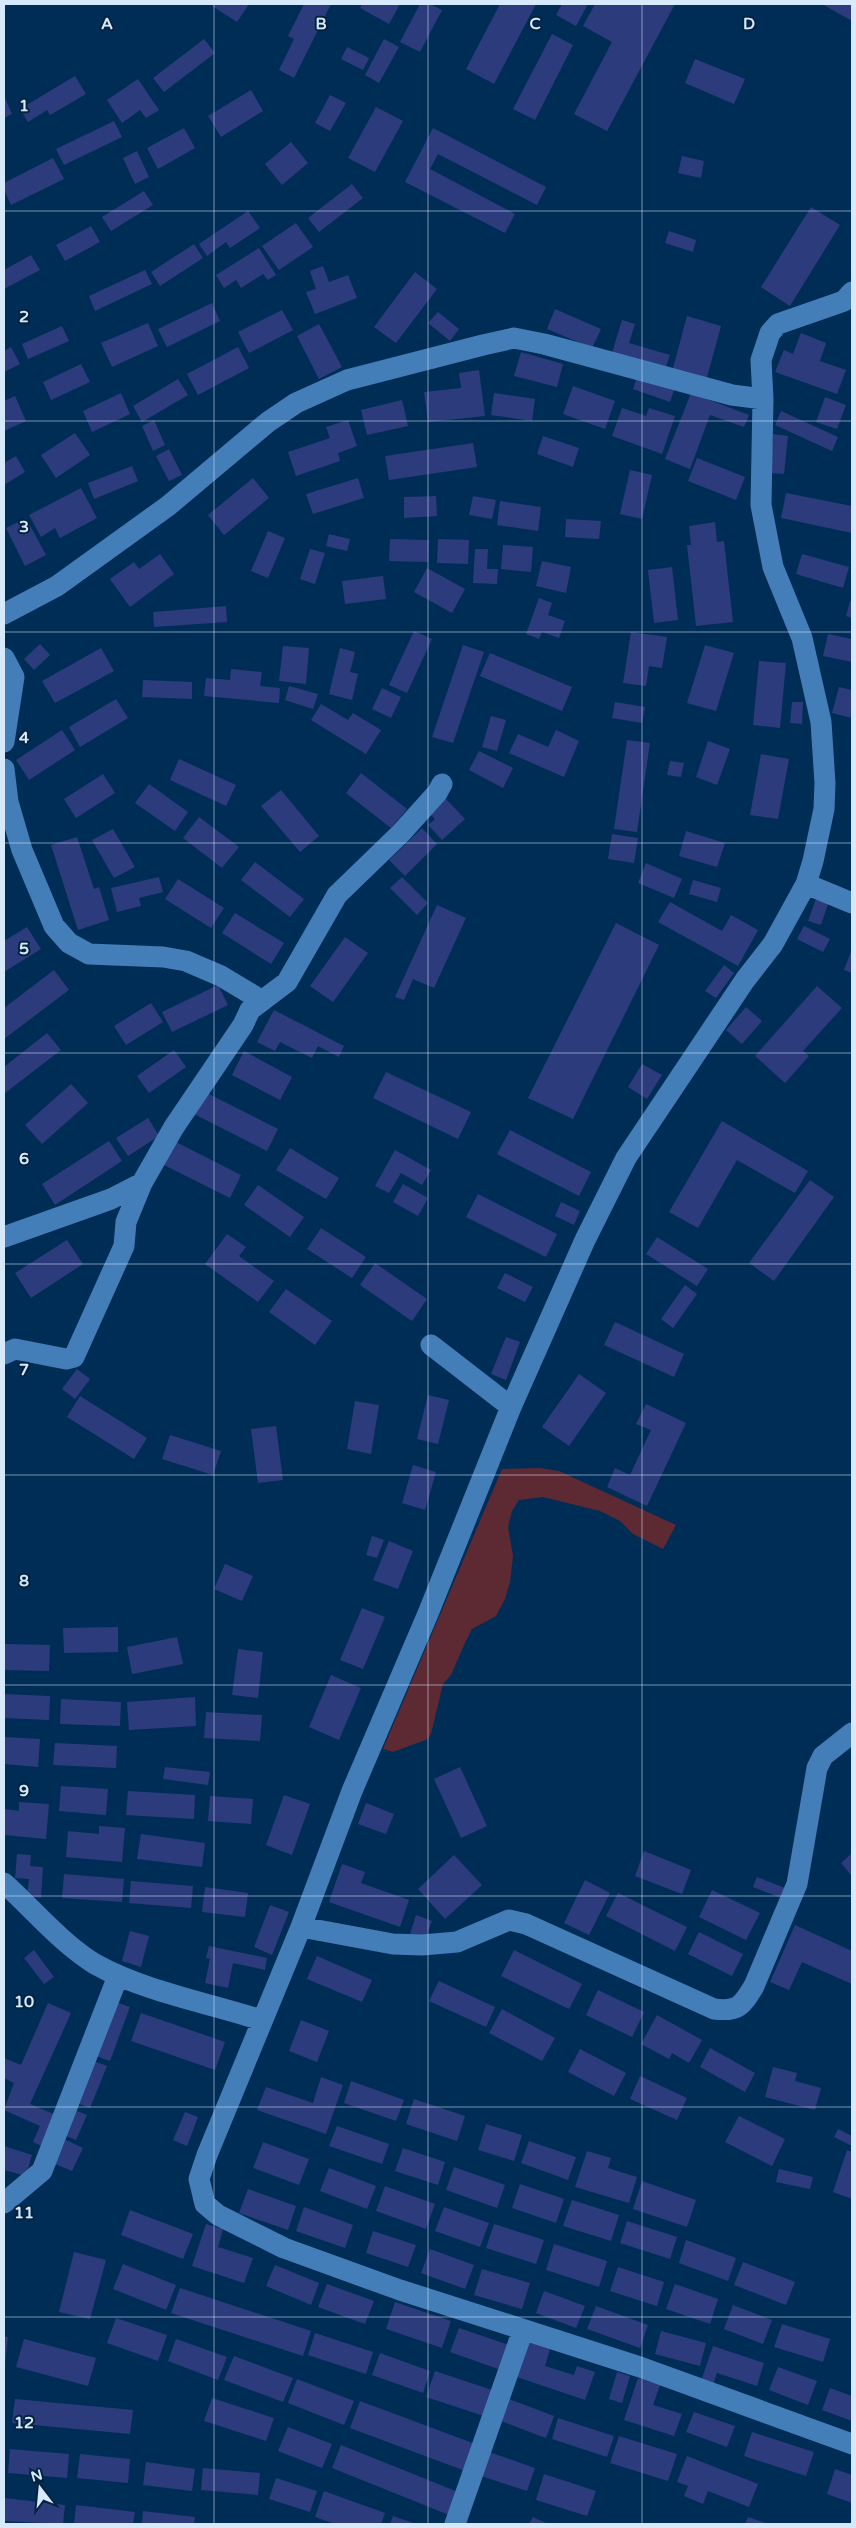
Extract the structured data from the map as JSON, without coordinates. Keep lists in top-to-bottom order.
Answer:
{
  "north": "top",
  "grid": {
    "columns": [
      "A",
      "B",
      "C",
      "D"
    ],
    "rows": [
      "1",
      "2",
      "3",
      "4",
      "5",
      "6",
      "7",
      "8",
      "9",
      "10",
      "11",
      "12"
    ]
  }
}
